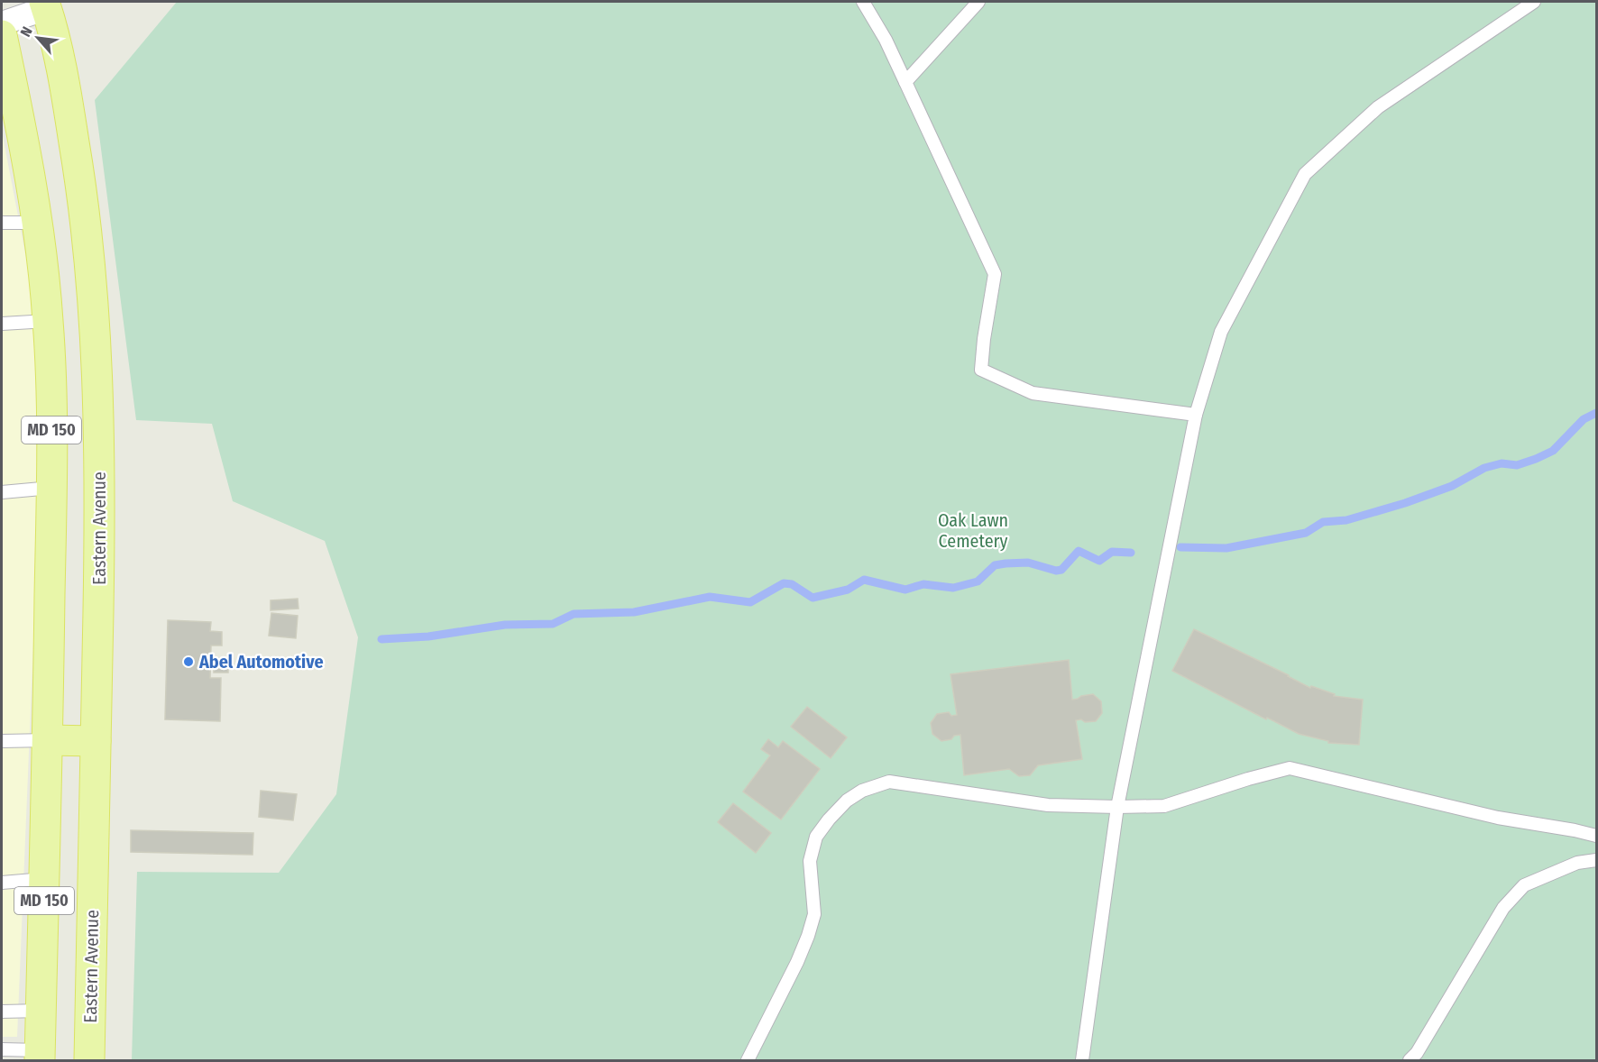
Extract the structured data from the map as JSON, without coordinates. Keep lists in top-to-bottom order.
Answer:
{
  "streets": {
    "main road": ["MD 150", "Eastern Avenue"]
  },
  "parks": ["Oak Lawn Cemetery"],
  "places": ["Abel Automotive"],
  "north": "top left"
}
